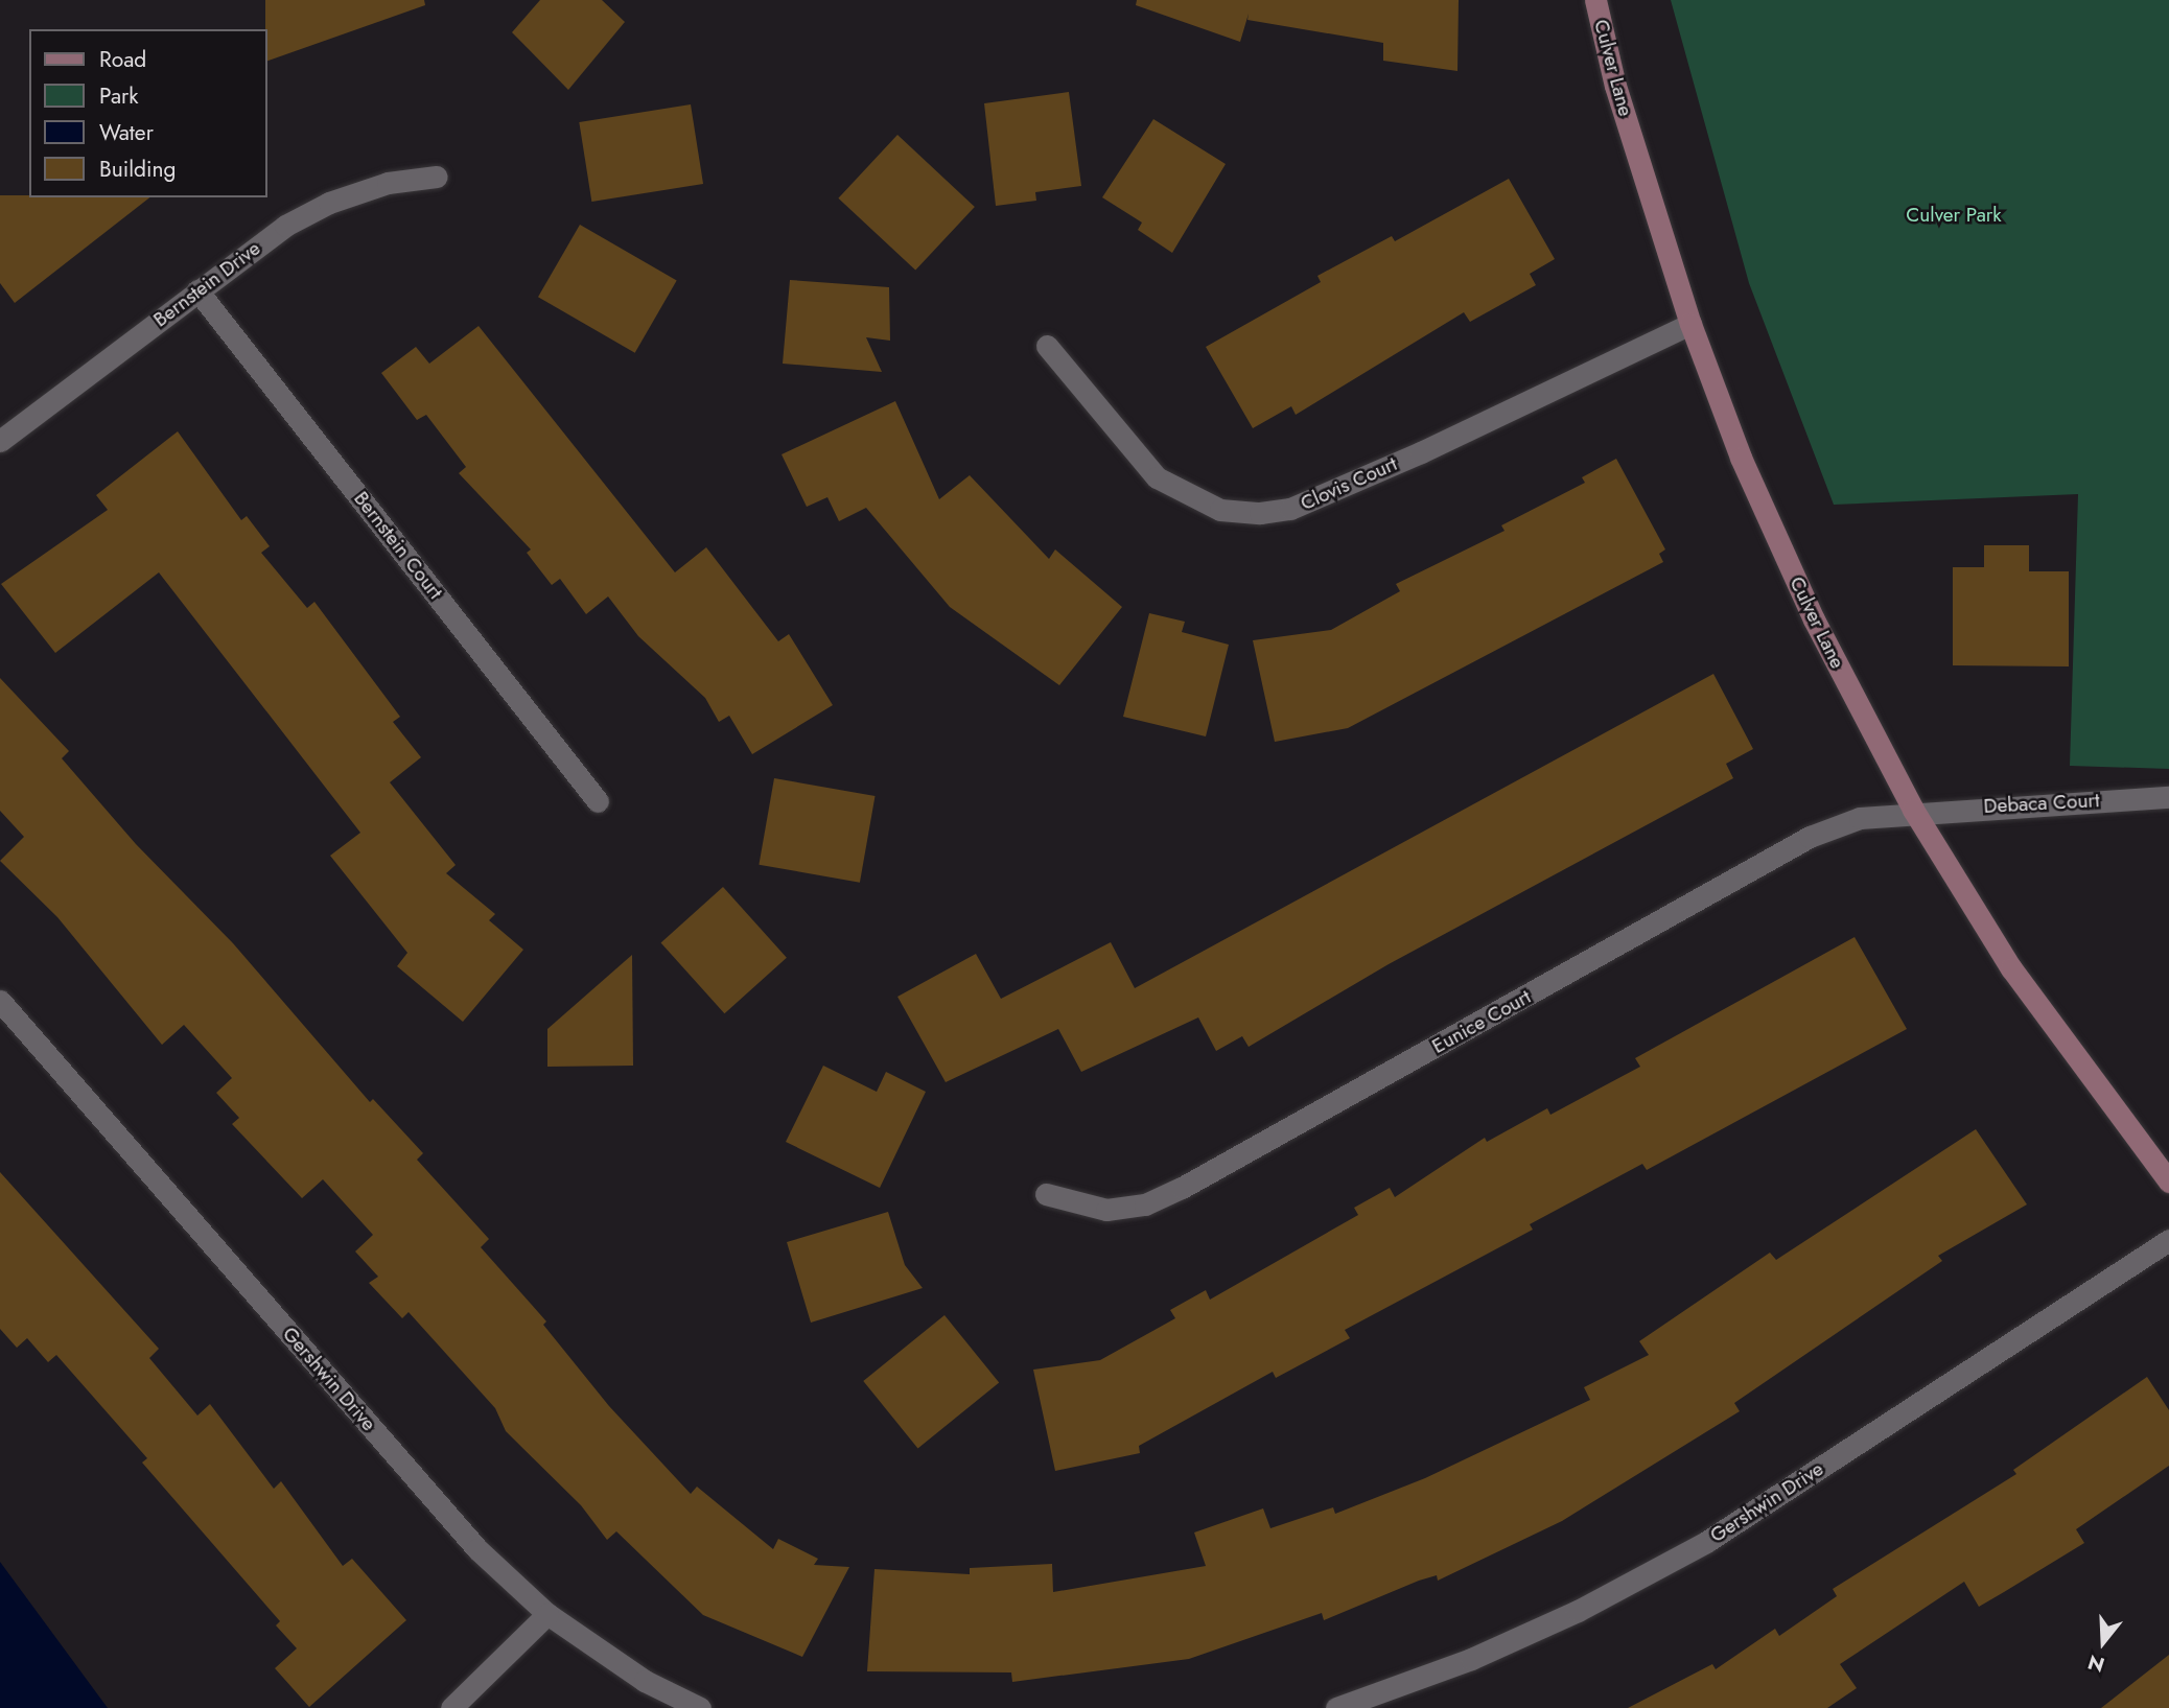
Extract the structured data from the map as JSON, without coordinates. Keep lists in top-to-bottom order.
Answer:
{
  "streets": {
    "street": [
      "Culver Lane",
      "Bernstein Drive",
      "Clovis Court",
      "Bernstein Court",
      "Debaca Court",
      "Eunice Court",
      "Gershwin Drive"
    ]
  },
  "crossings": [
    ["Culver Lane", "Clovis Court"],
    ["Culver Lane", "Debaca Court"],
    ["Culver Lane", "Eunice Court"],
    ["Bernstein Drive", "Bernstein Court"],
    ["Debaca Court", "Eunice Court"]
  ],
  "parks": ["Culver Park"],
  "legend": [
    "Road",
    "Park",
    "Water",
    "Building"
  ],
  "north": "bottom"
}
